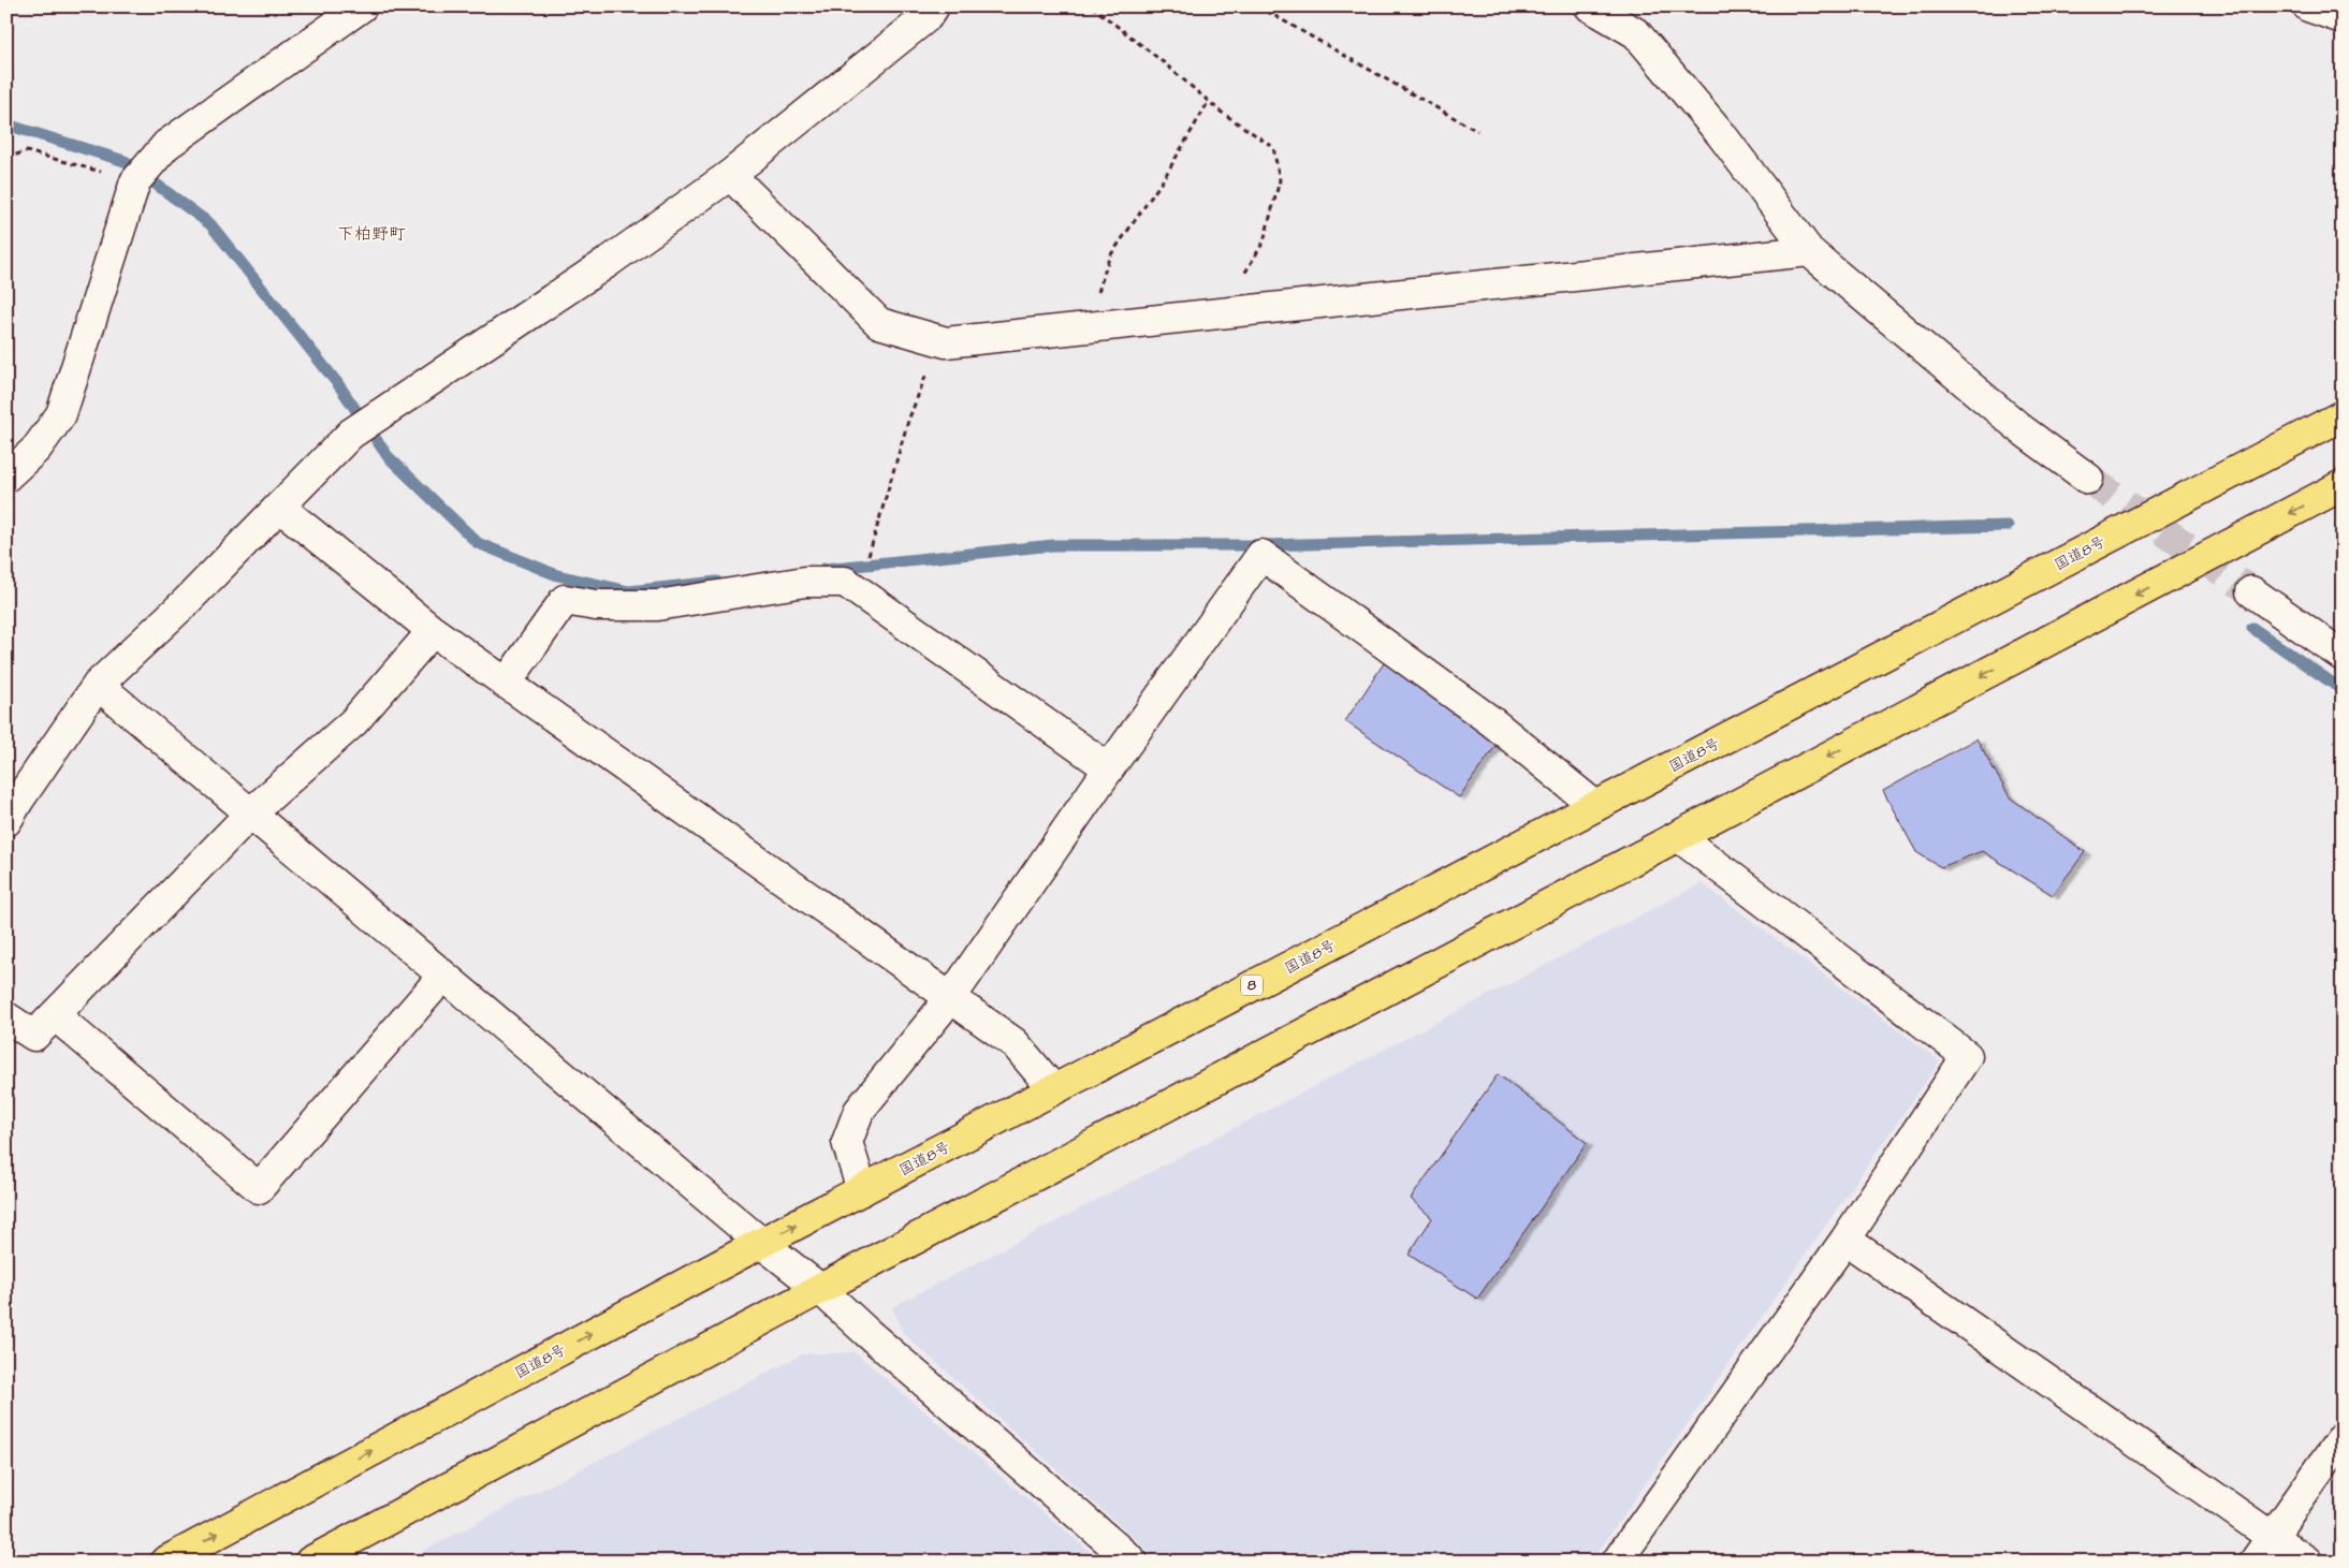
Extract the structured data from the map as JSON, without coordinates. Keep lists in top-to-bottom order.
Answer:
{
  "streets": {
    "highway": ["国道8号", "8"]
  },
  "districts": ["下柏野町"]
}
